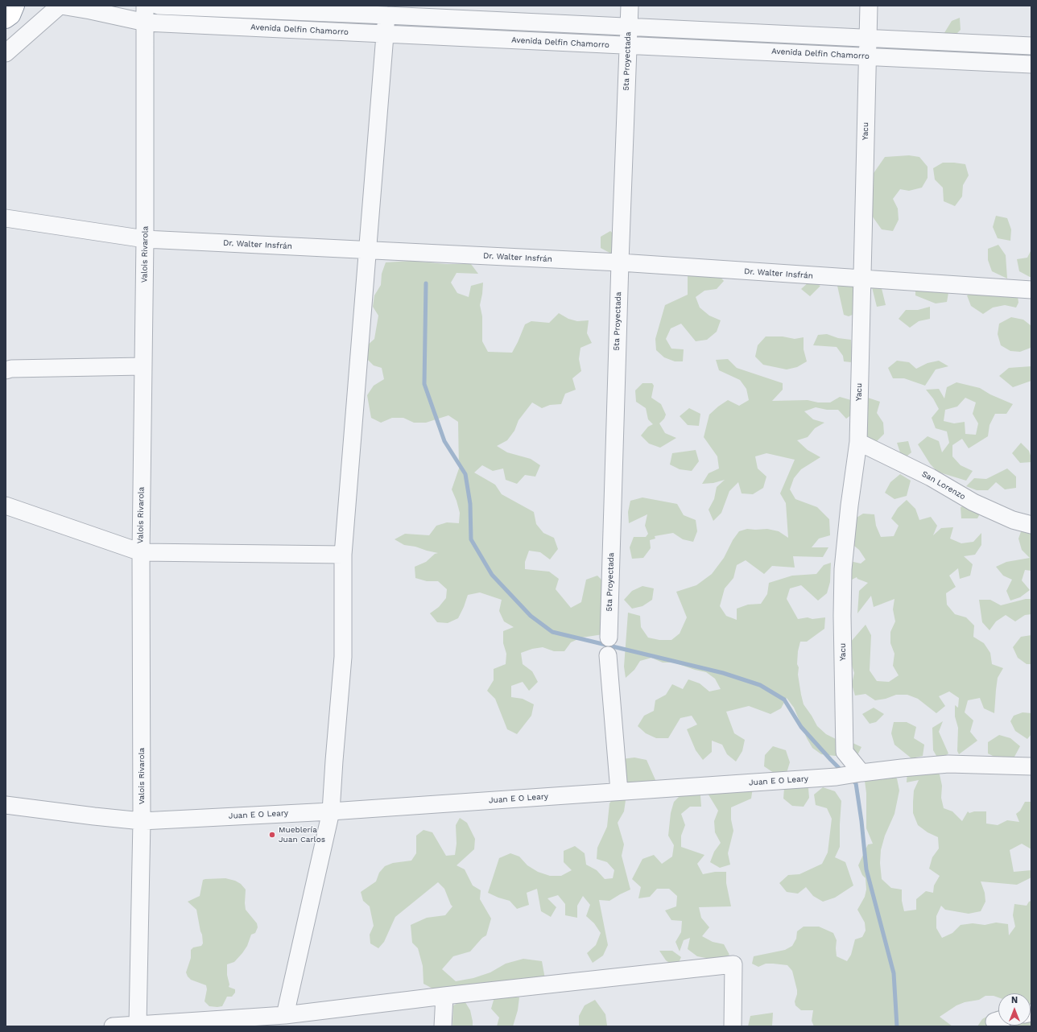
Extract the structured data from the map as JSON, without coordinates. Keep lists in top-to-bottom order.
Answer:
{
  "streets": {
    "street": [
      "Avenida Delfin Chamorro",
      "5ta Proyectada",
      "Yacu",
      "Dr. Walter Insfrán",
      "Valois Rivarola",
      "San Lorenzo",
      "Juan E O Leary"
    ]
  },
  "crossings": [
    ["Avenida Delfin Chamorro", "5ta Proyectada"],
    ["Avenida Delfin Chamorro", "Yacu"],
    ["Avenida Delfin Chamorro", "Valois Rivarola"],
    ["5ta Proyectada", "Dr. Walter Insfrán"],
    ["Yacu", "Dr. Walter Insfrán"],
    ["Yacu", "San Lorenzo"],
    ["Yacu", "Juan E O Leary"],
    ["Dr. Walter Insfrán", "Valois Rivarola"],
    ["Valois Rivarola", "Juan E O Leary"]
  ],
  "places": ["Mueblería Juan Carlos"],
  "north": "top"
}
